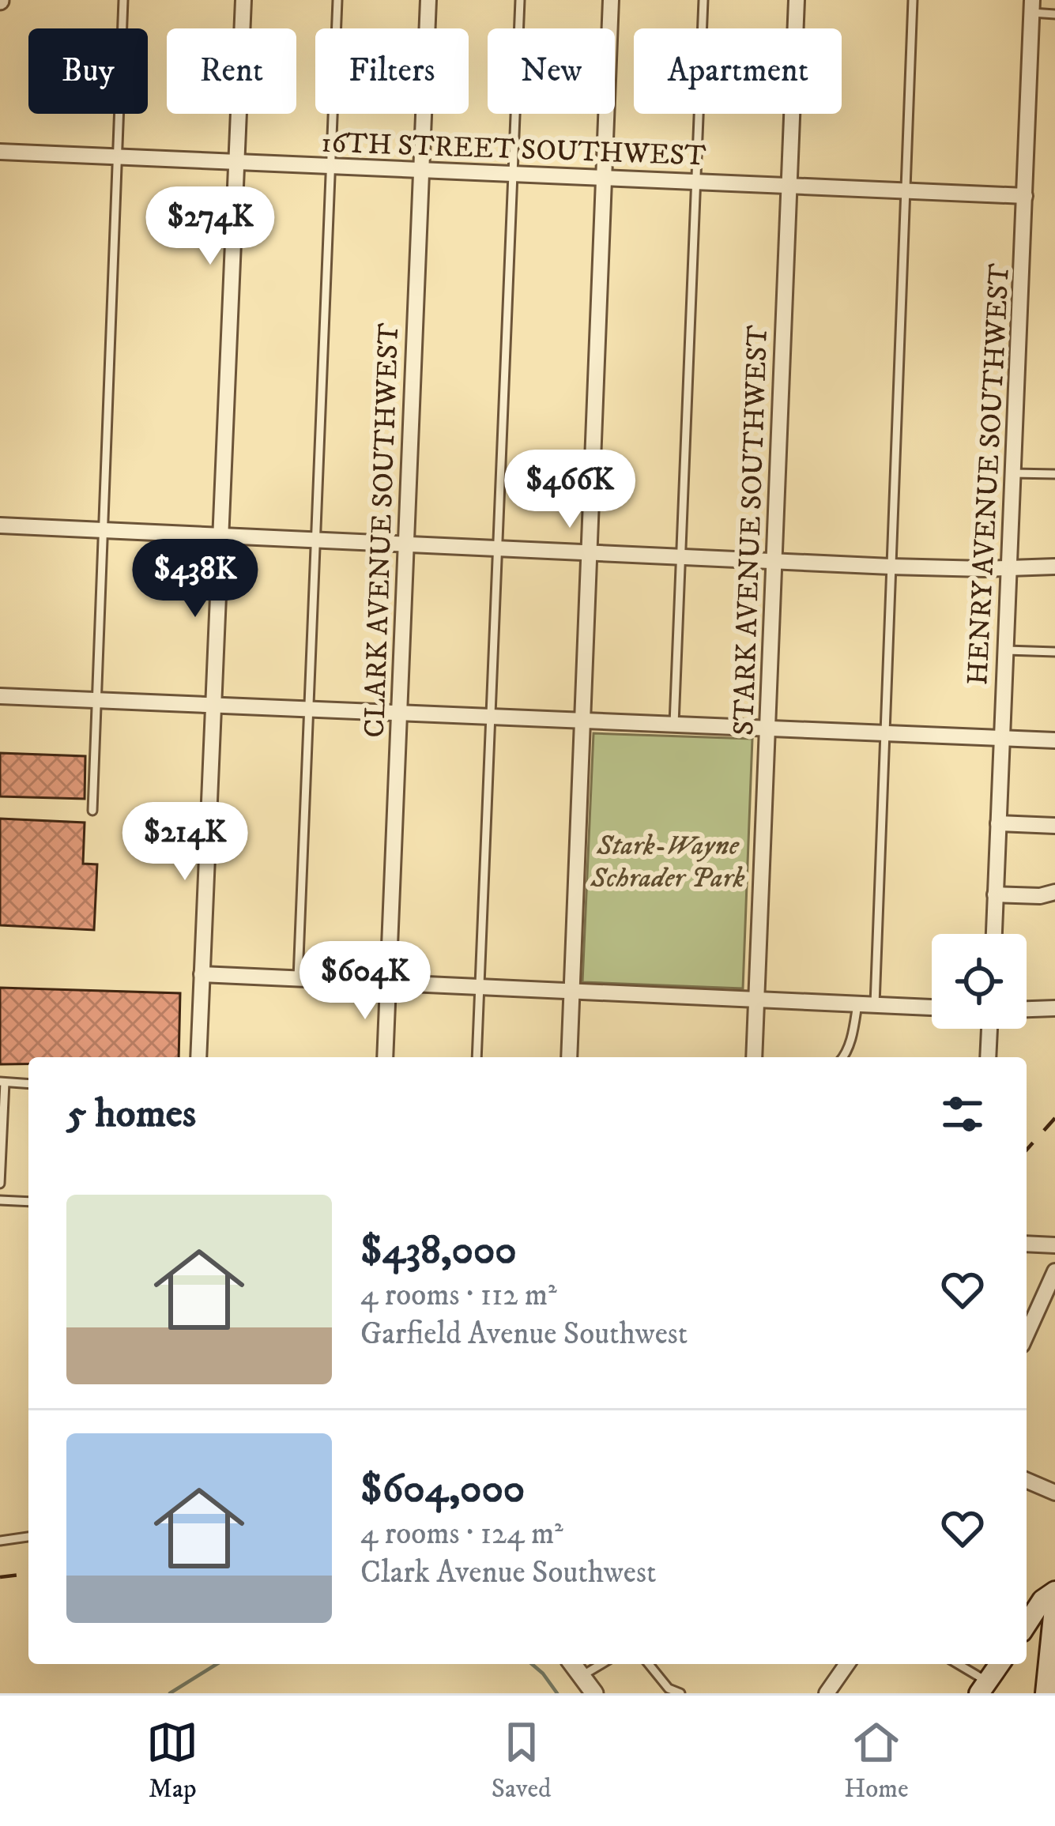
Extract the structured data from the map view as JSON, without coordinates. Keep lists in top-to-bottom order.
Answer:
{
  "streets": {
    "street": [
      "16TH STREET SOUTHWEST",
      "HENRY AVENUE SOUTHWEST",
      "CLARK AVENUE SOUTHWEST",
      "STARK AVENUE SOUTHWEST"
    ]
  },
  "crossings": [
    ["16TH STREET SOUTHWEST", "HENRY AVENUE SOUTHWEST"],
    ["16TH STREET SOUTHWEST", "CLARK AVENUE SOUTHWEST"],
    ["16TH STREET SOUTHWEST", "STARK AVENUE SOUTHWEST"]
  ],
  "parks": ["Stark-Wayne Schrader Park"],
  "page": {
    "chip": [
      "Buy",
      "Rent",
      "Filters",
      "New",
      "Apartment"
    ],
    "price": [
      "$274K",
      "$466K",
      "$438K",
      "$214K",
      "$604K"
    ],
    "heading": "5 homes",
    "list": [
      {
        "name": "$438,000",
        "note": "4 rooms · 112 m² · Garfield Avenue Southwest"
      },
      {
        "name": "$604,000",
        "note": "4 rooms · 124 m² · Clark Avenue Southwest"
      }
    ],
    "tabs": ["Map", "Saved", "Home"]
  }
}
